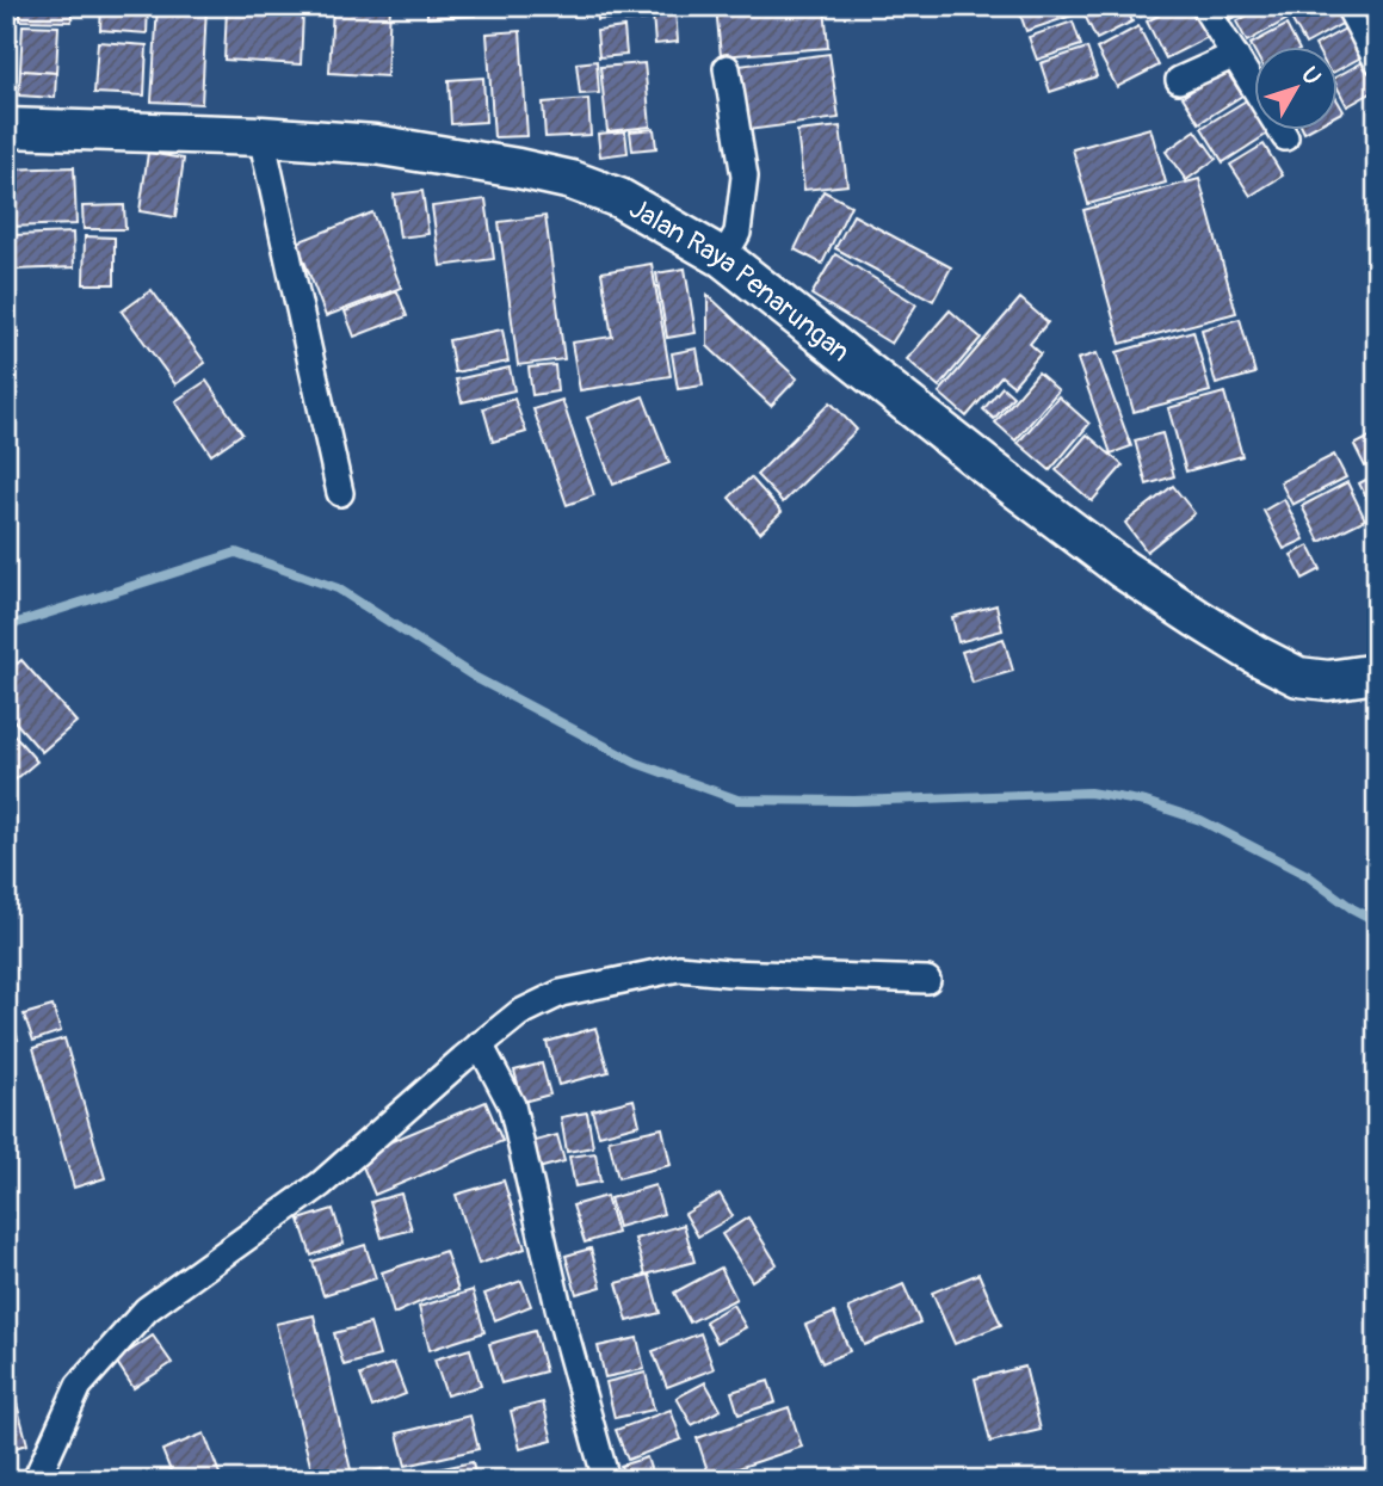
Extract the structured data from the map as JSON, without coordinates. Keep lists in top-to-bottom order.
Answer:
{
  "streets": {
    "main road": ["Jalan Raya Penarungan"]
  },
  "north": "top right"
}
